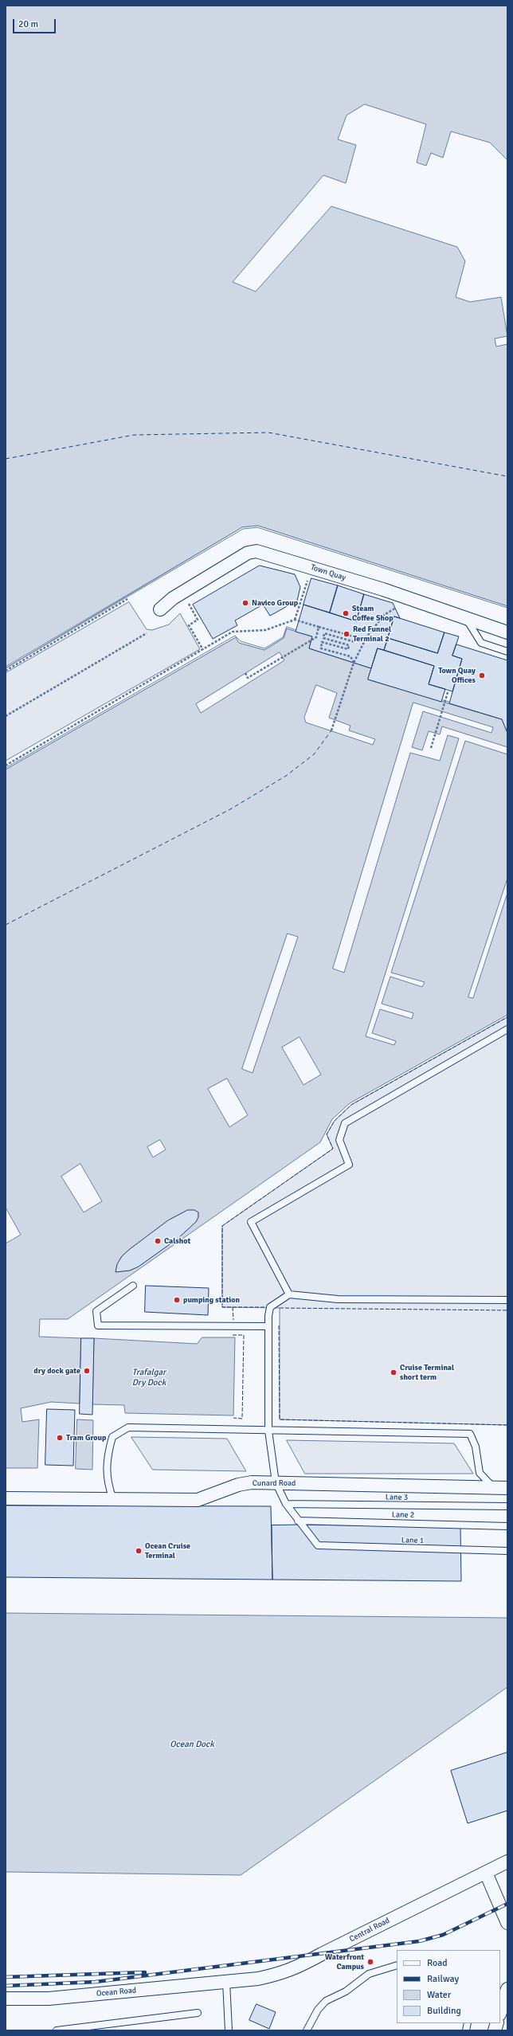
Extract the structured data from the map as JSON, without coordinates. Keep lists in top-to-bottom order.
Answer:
{
  "streets": {
    "street": [
      "Town Quay",
      "Cunard Road",
      "Central Road",
      "Ocean Road"
    ],
    "lane": ["Lane 3", "Lane 2", "Lane 1"]
  },
  "crossings": [
    ["Lane 2", "Lane 1"],
    ["Central Road", "Ocean Road"]
  ],
  "water": ["Trafalgar Dry Dock", "Ocean Dock"],
  "places": [
    "Navico Group",
    "Steam Coffee Shop",
    "Red Funnel Terminal 2",
    "Town Quay Offices",
    "Calshot",
    "pumping station",
    "dry dock gate",
    "Cruise Terminal short term",
    "Tram Group",
    "Ocean Cruise Terminal",
    "Waterfront Campus"
  ],
  "legend": [
    "Road",
    "Railway",
    "Water",
    "Building"
  ],
  "scale_bar": "20 m"
}
